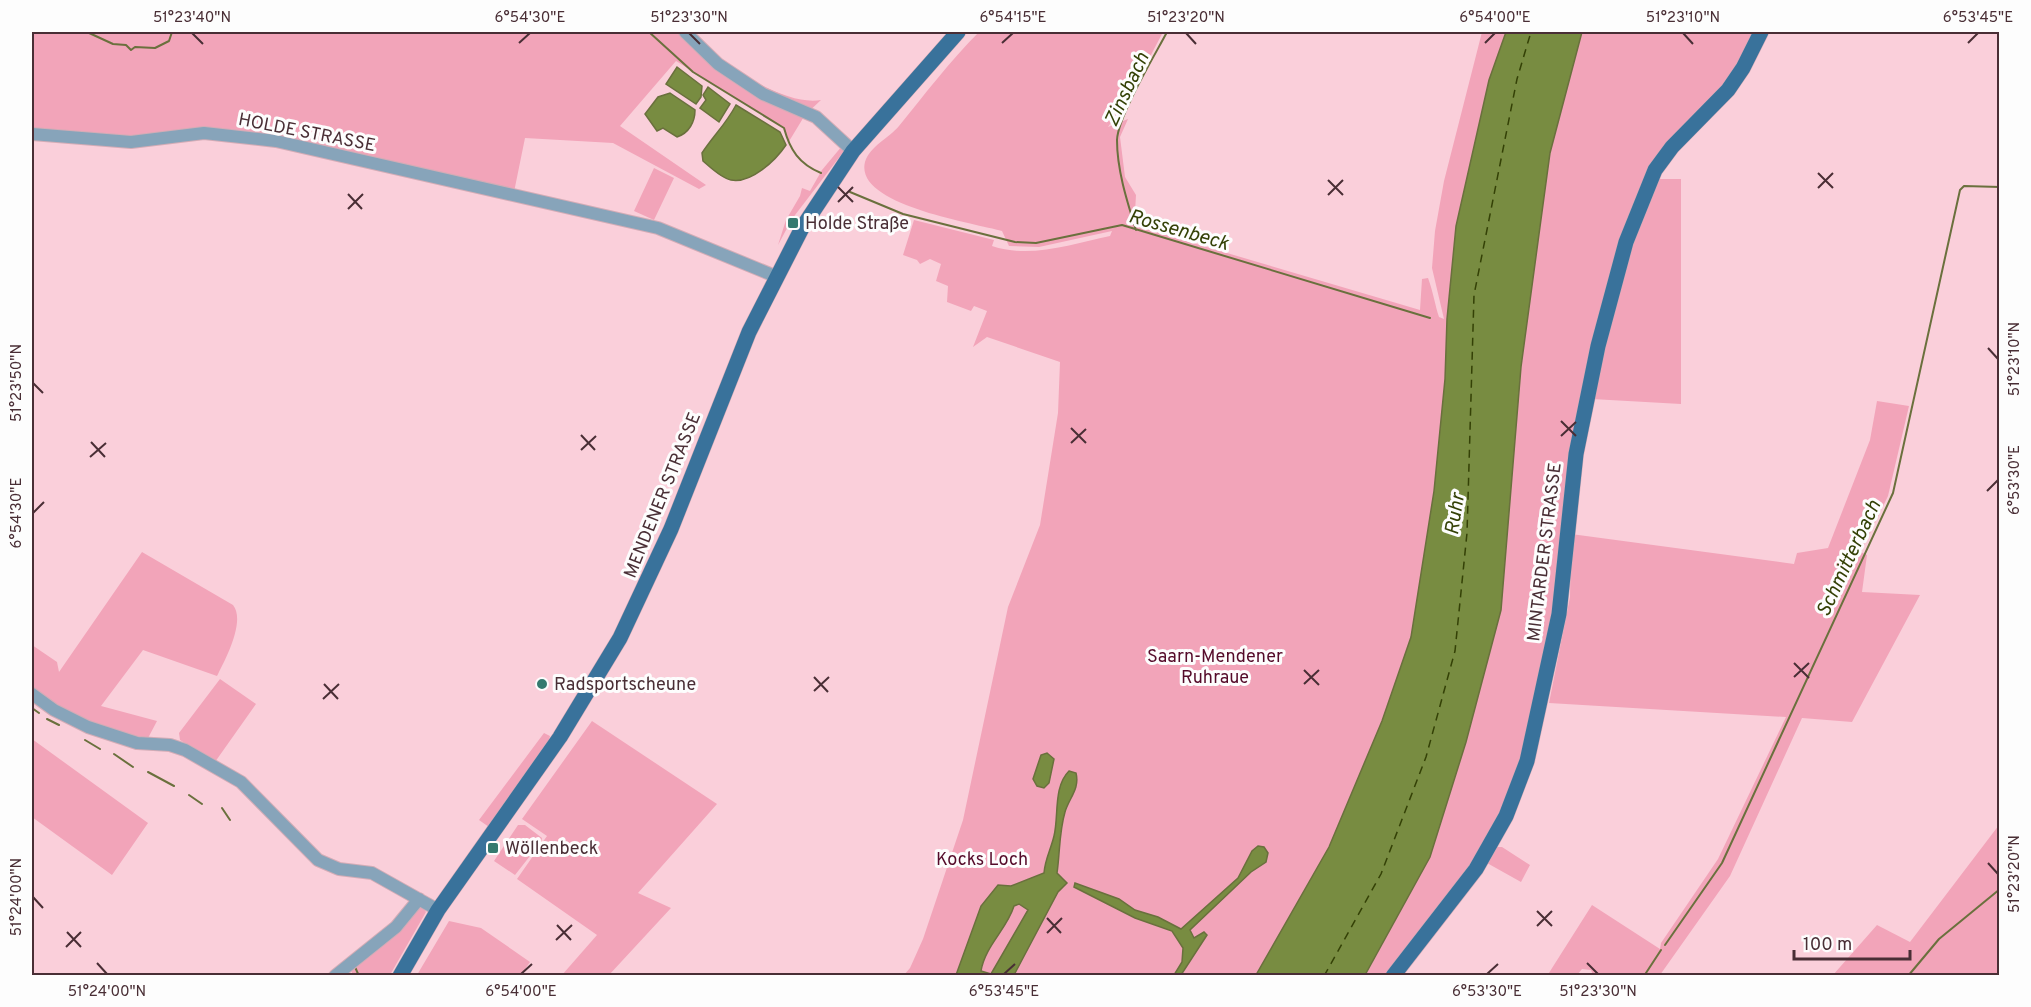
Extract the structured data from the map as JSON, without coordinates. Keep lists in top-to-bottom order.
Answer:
{
  "streets": {
    "main road": ["MENDENER STRASSE", "MINTARDER STRASSE"],
    "street": ["HOLDE STRASSE"]
  },
  "crossings": [
    ["HOLDE STRASSE", "MENDENER STRASSE"]
  ],
  "water": [
    "Zinsbach",
    "Rossenbeck",
    "Ruhr",
    "Schmitterbach"
  ],
  "parks": ["Saarn-Mendener Ruhraue", "Kocks Loch"],
  "places": {
    "transit": ["Holde Straße", "Wöllenbeck"],
    "other": ["Radsportscheune"]
  },
  "scale_bar": "100 m",
  "coordinates": [
    "51°23'40\"N",
    "6°54'30\"E",
    "51°23'30\"N",
    "6°54'15\"E",
    "51°23'20\"N",
    "6°54'00\"E",
    "51°23'10\"N",
    "6°53'45\"E",
    "51°23'50\"N",
    "6°53'30\"E",
    "51°24'00\"N"
  ]
}
